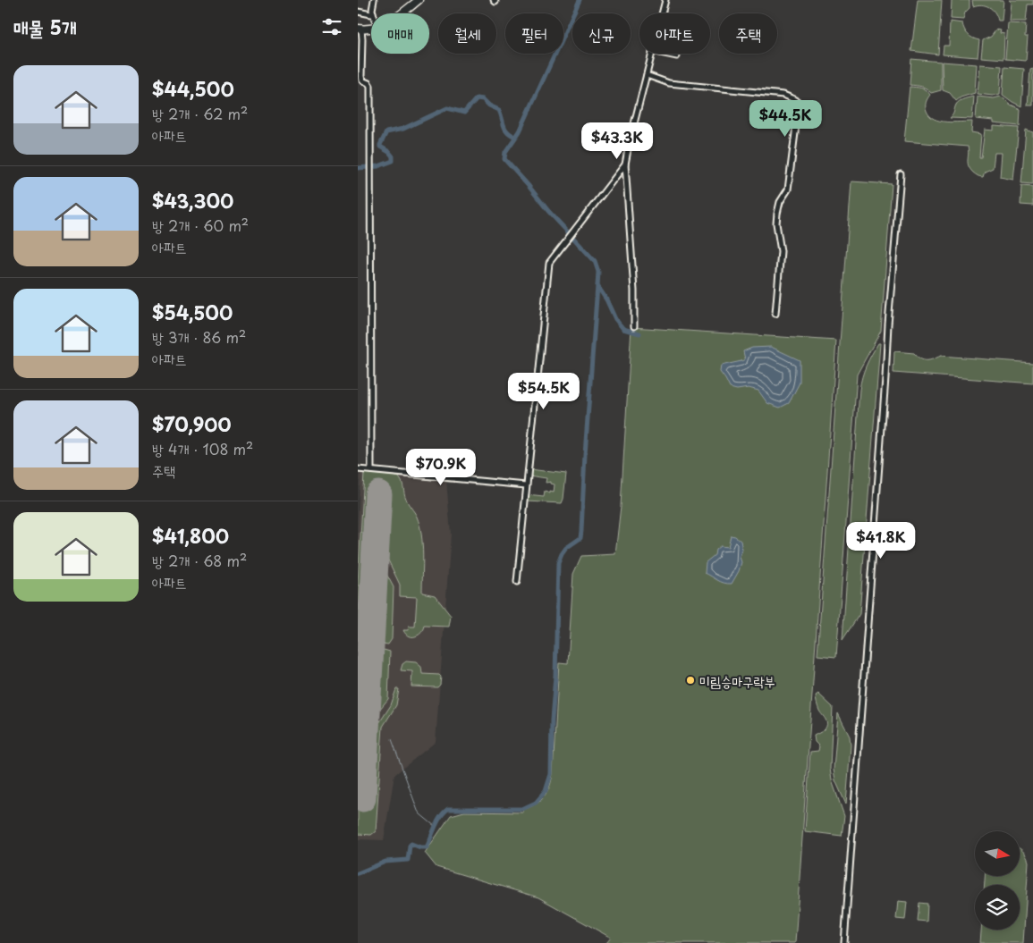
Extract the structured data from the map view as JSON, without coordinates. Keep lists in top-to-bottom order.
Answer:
{
  "places": ["미림승마구락부"],
  "north": "right",
  "page": {
    "heading": "매물 5개",
    "chip": [
      "매매",
      "월세",
      "필터",
      "신규",
      "아파트",
      "주택"
    ],
    "list": [
      {
        "name": "$44,500",
        "note": "방 2개 · 62 m² · 아파트"
      },
      {
        "name": "$43,300",
        "note": "방 2개 · 60 m² · 아파트"
      },
      {
        "name": "$54,500",
        "note": "방 3개 · 86 m² · 아파트"
      },
      {
        "name": "$70,900",
        "note": "방 4개 · 108 m² · 주택"
      },
      {
        "name": "$41,800",
        "note": "방 2개 · 68 m² · 아파트"
      }
    ],
    "price": [
      "$44.5K",
      "$43.3K",
      "$54.5K",
      "$70.9K",
      "$41.8K"
    ]
  }
}
